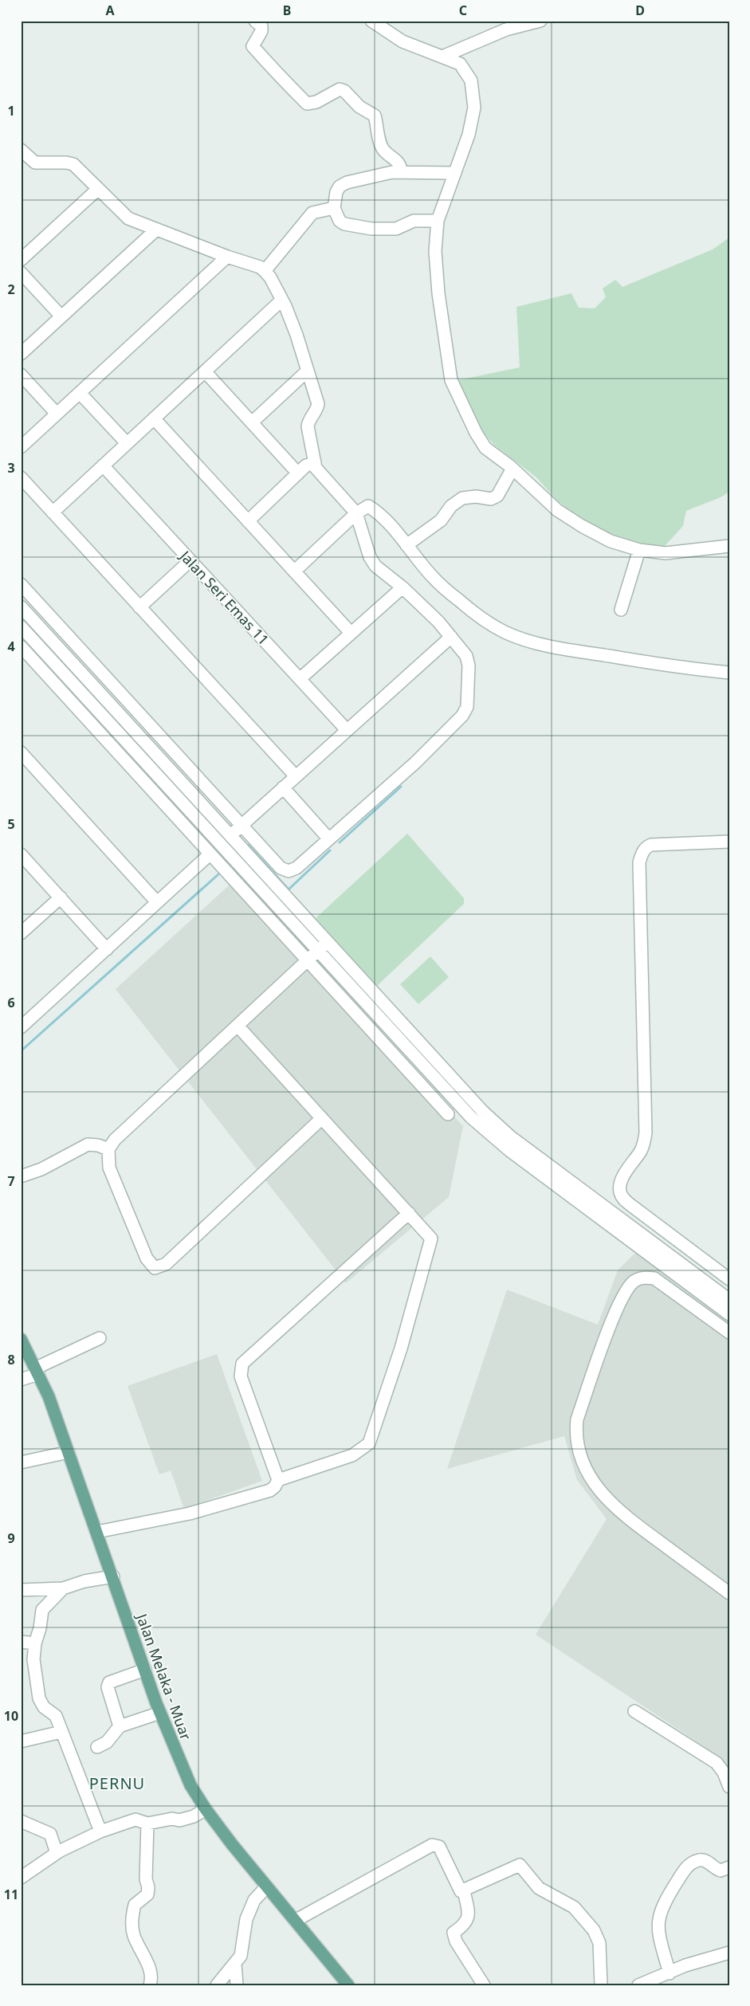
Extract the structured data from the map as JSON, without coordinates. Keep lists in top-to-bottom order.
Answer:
{
  "streets": {
    "main road": ["Jalan Melaka - Muar"],
    "street": ["Jalan Seri Emas 11"]
  },
  "districts": ["PERNU"],
  "grid": {
    "columns": [
      "A",
      "B",
      "C",
      "D"
    ],
    "rows": [
      "1",
      "2",
      "3",
      "4",
      "5",
      "6",
      "7",
      "8",
      "9",
      "10",
      "11"
    ]
  }
}
